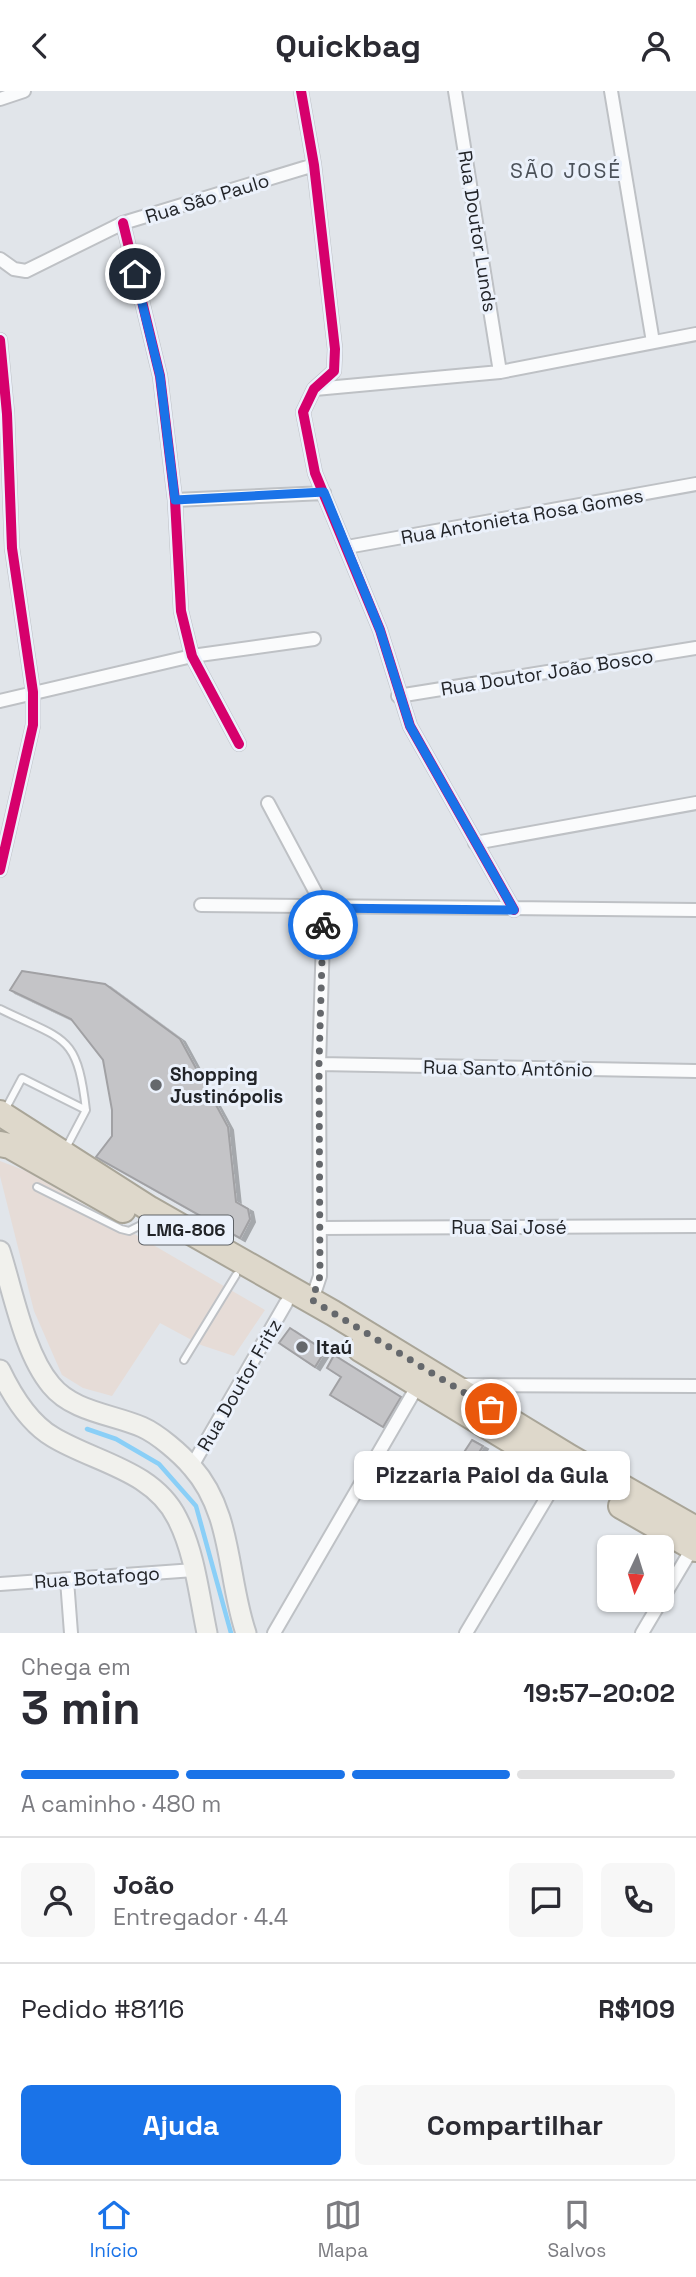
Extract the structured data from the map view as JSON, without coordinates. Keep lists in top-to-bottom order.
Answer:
{
  "streets": {
    "highway": ["LMG-806"],
    "street": [
      "Rua São Paulo",
      "Rua Doutor Lunds",
      "Rua Antonieta Rosa Gomes",
      "Rua Doutor João Bosco",
      "Rua Santo Antônio",
      "Rua Sai José",
      "Rua Doutor Fritz",
      "Rua Botafogo"
    ]
  },
  "crossings": [
    ["LMG-806", "Rua Doutor Fritz"]
  ],
  "districts": ["SÃO JOSÉ"],
  "places": ["Shopping Justinópolis", "Itaú", "Pizzaria Paiol da Gula"],
  "north": "bottom",
  "page": {
    "header": "Quickbag",
    "bubble": "Pizzaria Paiol da Gula",
    "heading": ["3 min", "Chega em", "19:57–20:02"],
    "panel": [
      "João",
      "Entregador · 4.4",
      "Pedido #8116",
      "R$109"
    ],
    "bar": "A caminho · 480 m",
    "buttons": ["Ajuda", "Compartilhar"],
    "tabs": ["Início", "Mapa", "Salvos"]
  }
}
